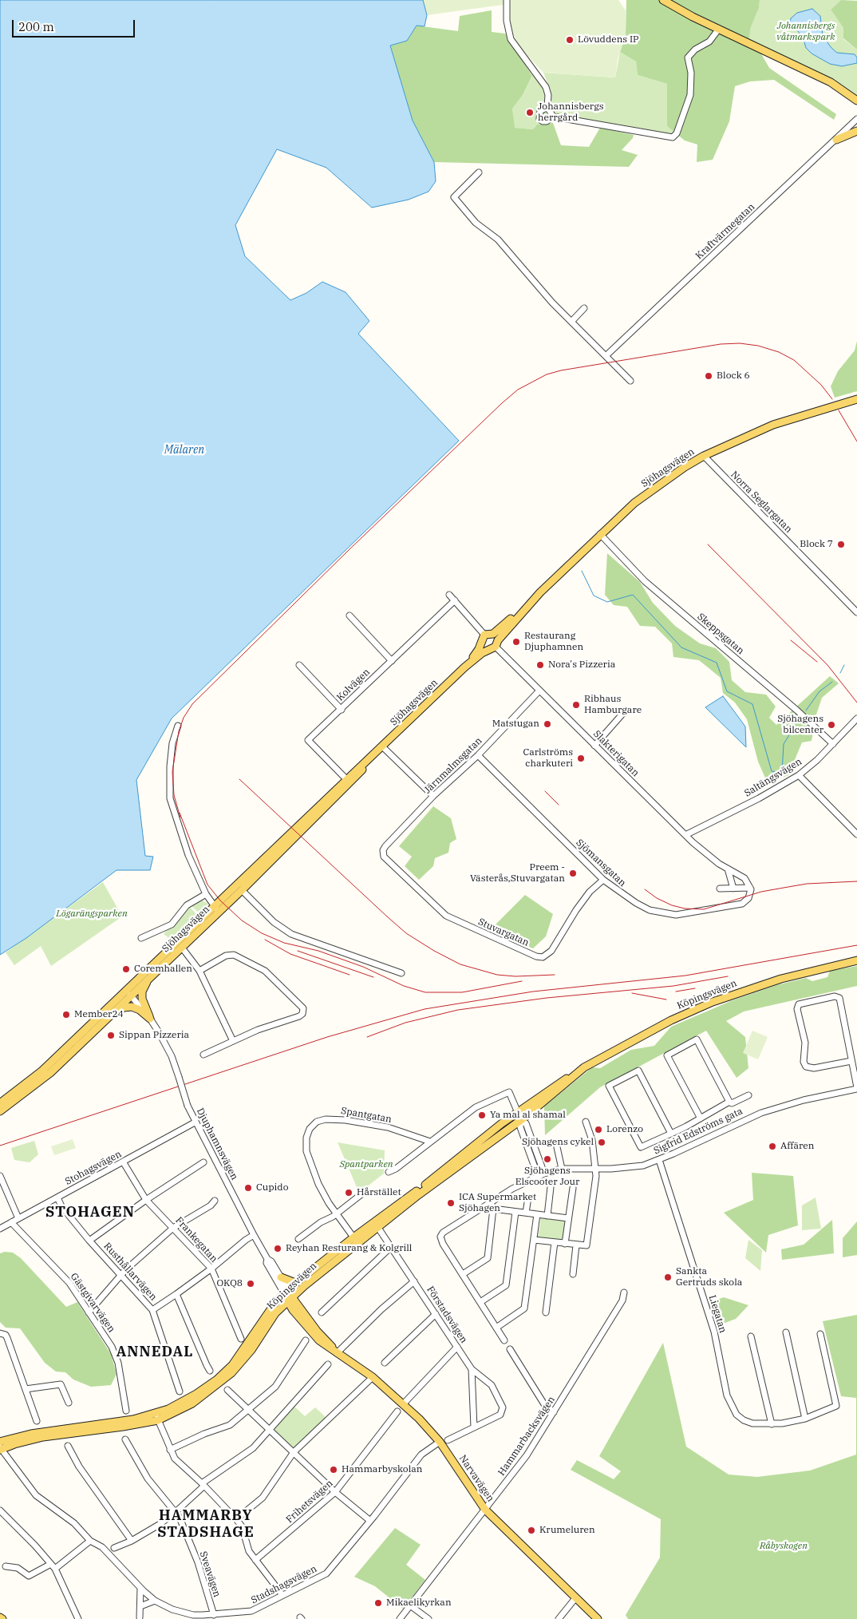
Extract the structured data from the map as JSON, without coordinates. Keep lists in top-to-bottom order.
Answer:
{
  "streets": {
    "main road": ["Sjöhagsvägen", "Köpingsvägen", "Narvavägen"],
    "street": [
      "Kraftvärmegatan",
      "Norra Seglargatan",
      "Skeppsgatan",
      "Kolvägen",
      "Slakterigatan",
      "Järnmalmsgatan",
      "Saltängsvägen",
      "Sjömansgatan",
      "Stuvargatan",
      "Spantgatan",
      "Sigfrid Edströms gata",
      "Djuphamnsvägen",
      "Stohagsvägen",
      "Frankegatan",
      "Rusthållarvägen",
      "Gästgivarvägen",
      "Liegatan",
      "Förstadsvägen",
      "Hammarbacksvägen",
      "Frihetsvägen",
      "Sveavägen",
      "Stadshagsvägen"
    ]
  },
  "crossings": [
    ["Sjöhagsvägen", "Norra Seglargatan"],
    ["Sjöhagsvägen", "Skeppsgatan"],
    ["Sjöhagsvägen", "Kolvägen"],
    ["Sjöhagsvägen", "Slakterigatan"],
    ["Sjöhagsvägen", "Djuphamnsvägen"],
    ["Skeppsgatan", "Saltängsvägen"],
    ["Slakterigatan", "Järnmalmsgatan"],
    ["Slakterigatan", "Saltängsvägen"],
    ["Slakterigatan", "Sjömansgatan"],
    ["Järnmalmsgatan", "Sjömansgatan"],
    ["Järnmalmsgatan", "Stuvargatan"],
    ["Sjömansgatan", "Stuvargatan"],
    ["Köpingsvägen", "Spantgatan"],
    ["Köpingsvägen", "Djuphamnsvägen"],
    ["Köpingsvägen", "Förstadsvägen"],
    ["Köpingsvägen", "Narvavägen"],
    ["Köpingsvägen", "Stadshagsvägen"],
    ["Sigfrid Edströms gata", "Liegatan"],
    ["Djuphamnsvägen", "Stohagsvägen"],
    ["Djuphamnsvägen", "Narvavägen"],
    ["Stohagsvägen", "Frankegatan"],
    ["Stohagsvägen", "Rusthållarvägen"],
    ["Stohagsvägen", "Gästgivarvägen"],
    ["Hammarbacksvägen", "Narvavägen"],
    ["Narvavägen", "Stadshagsvägen"],
    ["Sveavägen", "Stadshagsvägen"]
  ],
  "districts": ["STOHAGEN", "ANNEDAL", "HAMMARBY STADSHAGE"],
  "water": ["Mälaren"],
  "parks": [
    "Johannisbergs våtmarkspark",
    "Lögarängsparken",
    "Spantparken",
    "Råbyskogen"
  ],
  "places": [
    "Lövuddens IP",
    "Johannisbergs herrgård",
    "Block 6",
    "Block 7",
    "Restaurang Djuphamnen",
    "Nora's Pizzeria",
    "Ribhaus Hamburgare",
    "Matstugan",
    "Sjöhagens bilcenter",
    "Carlströms charkuteri",
    "Preem - Västerås,Stuvargatan",
    "Coremhallen",
    "Member24",
    "Sippan Pizzeria",
    "Ya mal al shamal",
    "Lorenzo",
    "Sjöhagens cykel",
    "Affären",
    "Sjöhagens Elscooter Jour",
    "Cupido",
    "Hårstället",
    "ICA Supermarket Sjöhagen",
    "Reyhan Resturang & Kolgrill",
    "Sankta Gertruds skola",
    "OKQ8",
    "Hammarbyskolan",
    "Krumeluren",
    "Mikaelikyrkan"
  ],
  "scale_bar": "200 m"
}
